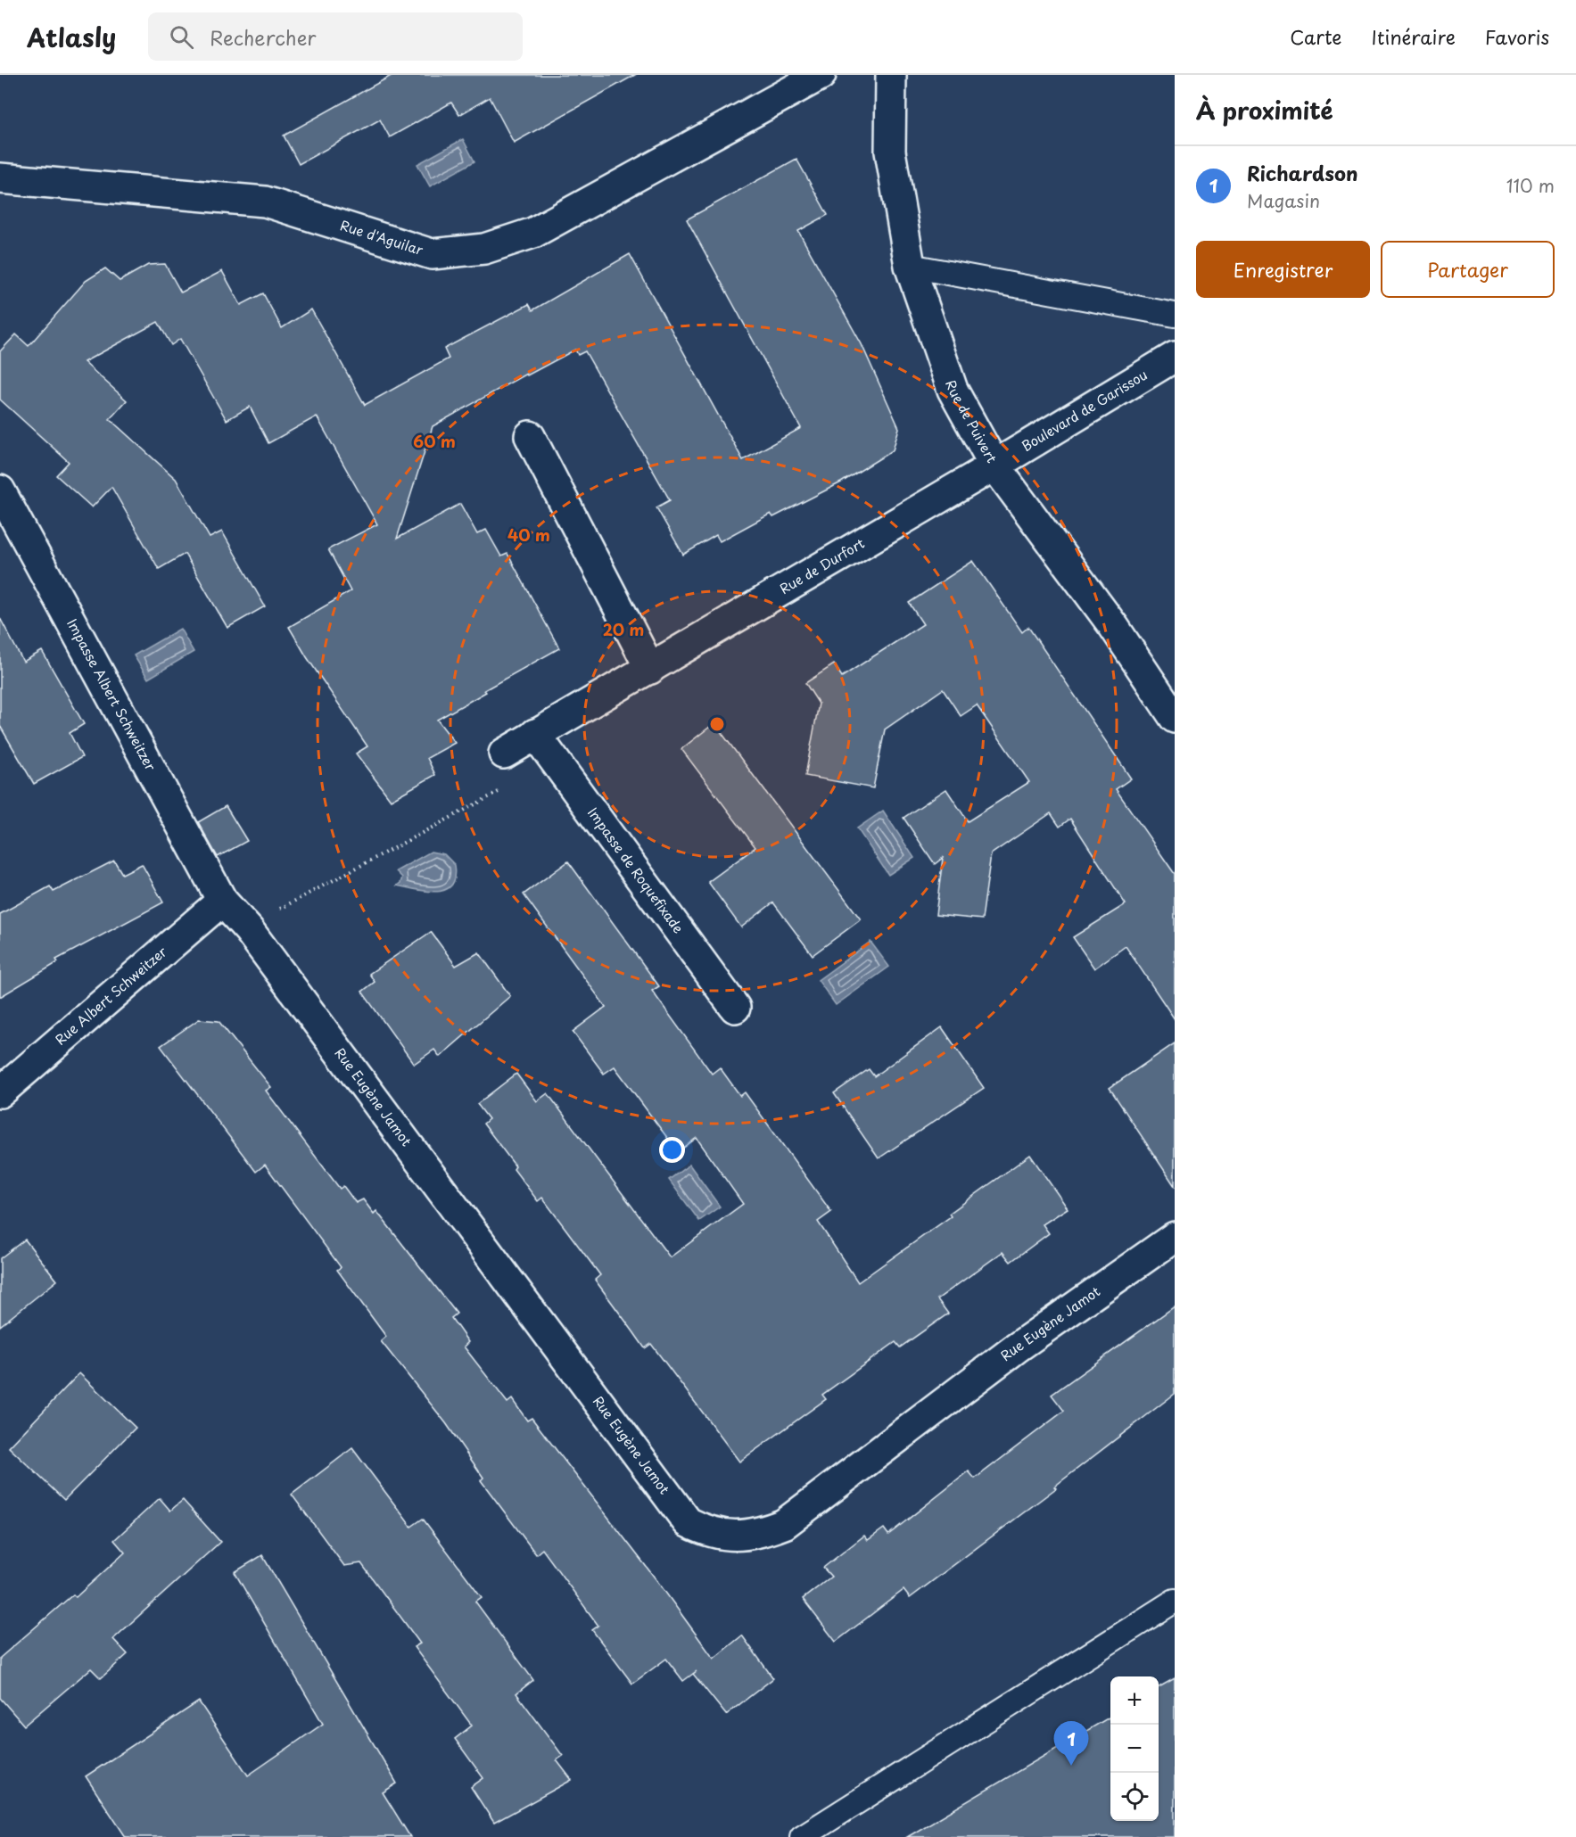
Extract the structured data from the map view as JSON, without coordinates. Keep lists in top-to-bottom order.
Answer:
{
  "streets": {
    "street": [
      "Rue d'Aguilar",
      "Boulevard de Garissou",
      "Rue de Puivert",
      "Rue de Durfort",
      "Impasse Albert Schweitzer",
      "Impasse de Roquefixade",
      "Rue Albert Schweitzer",
      "Rue Eugène Jamot"
    ]
  },
  "crossings": [
    ["Boulevard de Garissou", "Rue de Puivert"],
    ["Boulevard de Garissou", "Rue de Durfort"],
    ["Rue de Puivert", "Rue de Durfort"],
    ["Rue de Durfort", "Impasse de Roquefixade"],
    ["Impasse Albert Schweitzer", "Rue Albert Schweitzer"],
    ["Impasse Albert Schweitzer", "Rue Eugène Jamot"],
    ["Rue Albert Schweitzer", "Rue Eugène Jamot"]
  ],
  "page": {
    "header": "Atlasly",
    "search": "Rechercher",
    "nav": ["Carte", "Itinéraire", "Favoris"],
    "heading": "À proximité",
    "list": [
      {
        "mark": "1",
        "name": "Richardson",
        "note": "Magasin",
        "value": "110 m"
      }
    ],
    "buttons": ["Enregistrer", "Partager"],
    "map_buttons": ["+", "−"],
    "pins": "1"
  },
  "rings": ["60 m", "40 m", "20 m"]
}
